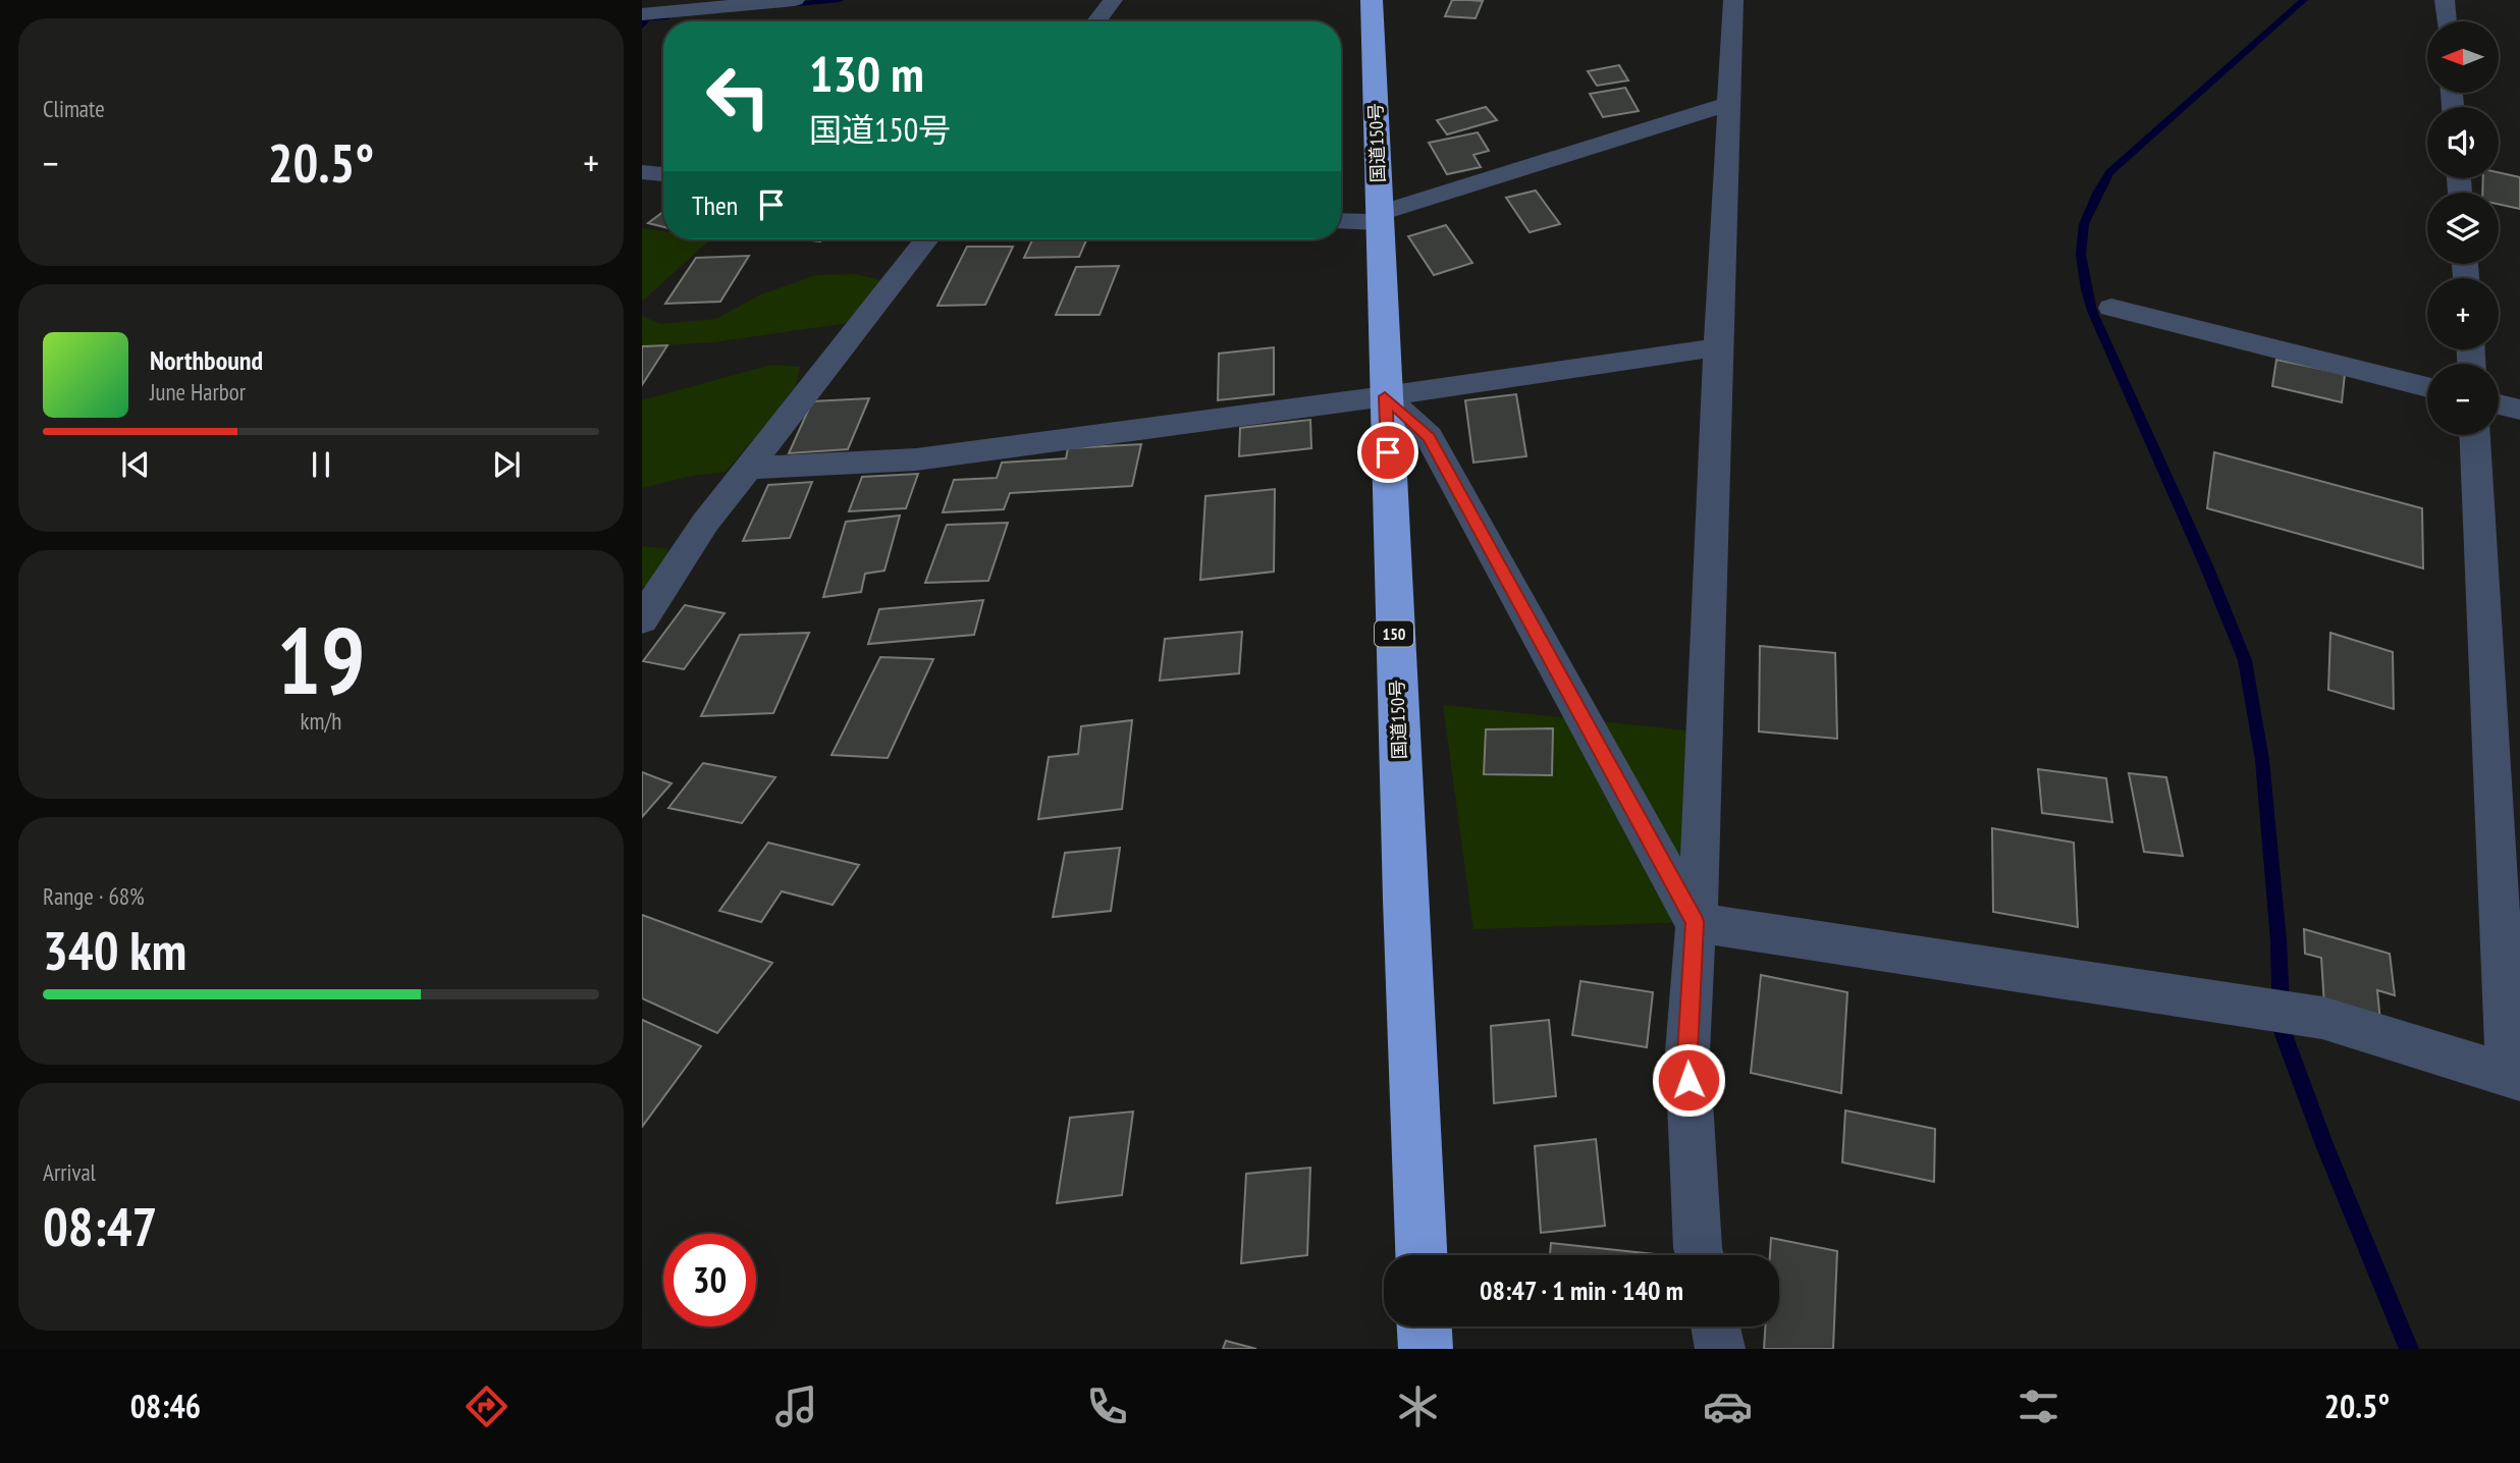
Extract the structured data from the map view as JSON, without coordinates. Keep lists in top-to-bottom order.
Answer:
{
  "streets": {
    "highway": ["国道150号", "150"]
  },
  "north": "left",
  "page": {
    "tile": [
      "Climate",
      ["19", "km/h"],
      ["Range · 68%", "340 km"],
      ["Arrival", "08:47"]
    ],
    "map_buttons": ["+", "−"],
    "turn": ["130 m", "国道150号"],
    "heat": ["−", "20.5°", "+"],
    "then": "Then",
    "song": ["Northbound", "June Harbor"],
    "limit": "30",
    "trip": "08:47 · 1 min · 140 m",
    "tabs": ["08:46", "20.5°"]
  }
}
